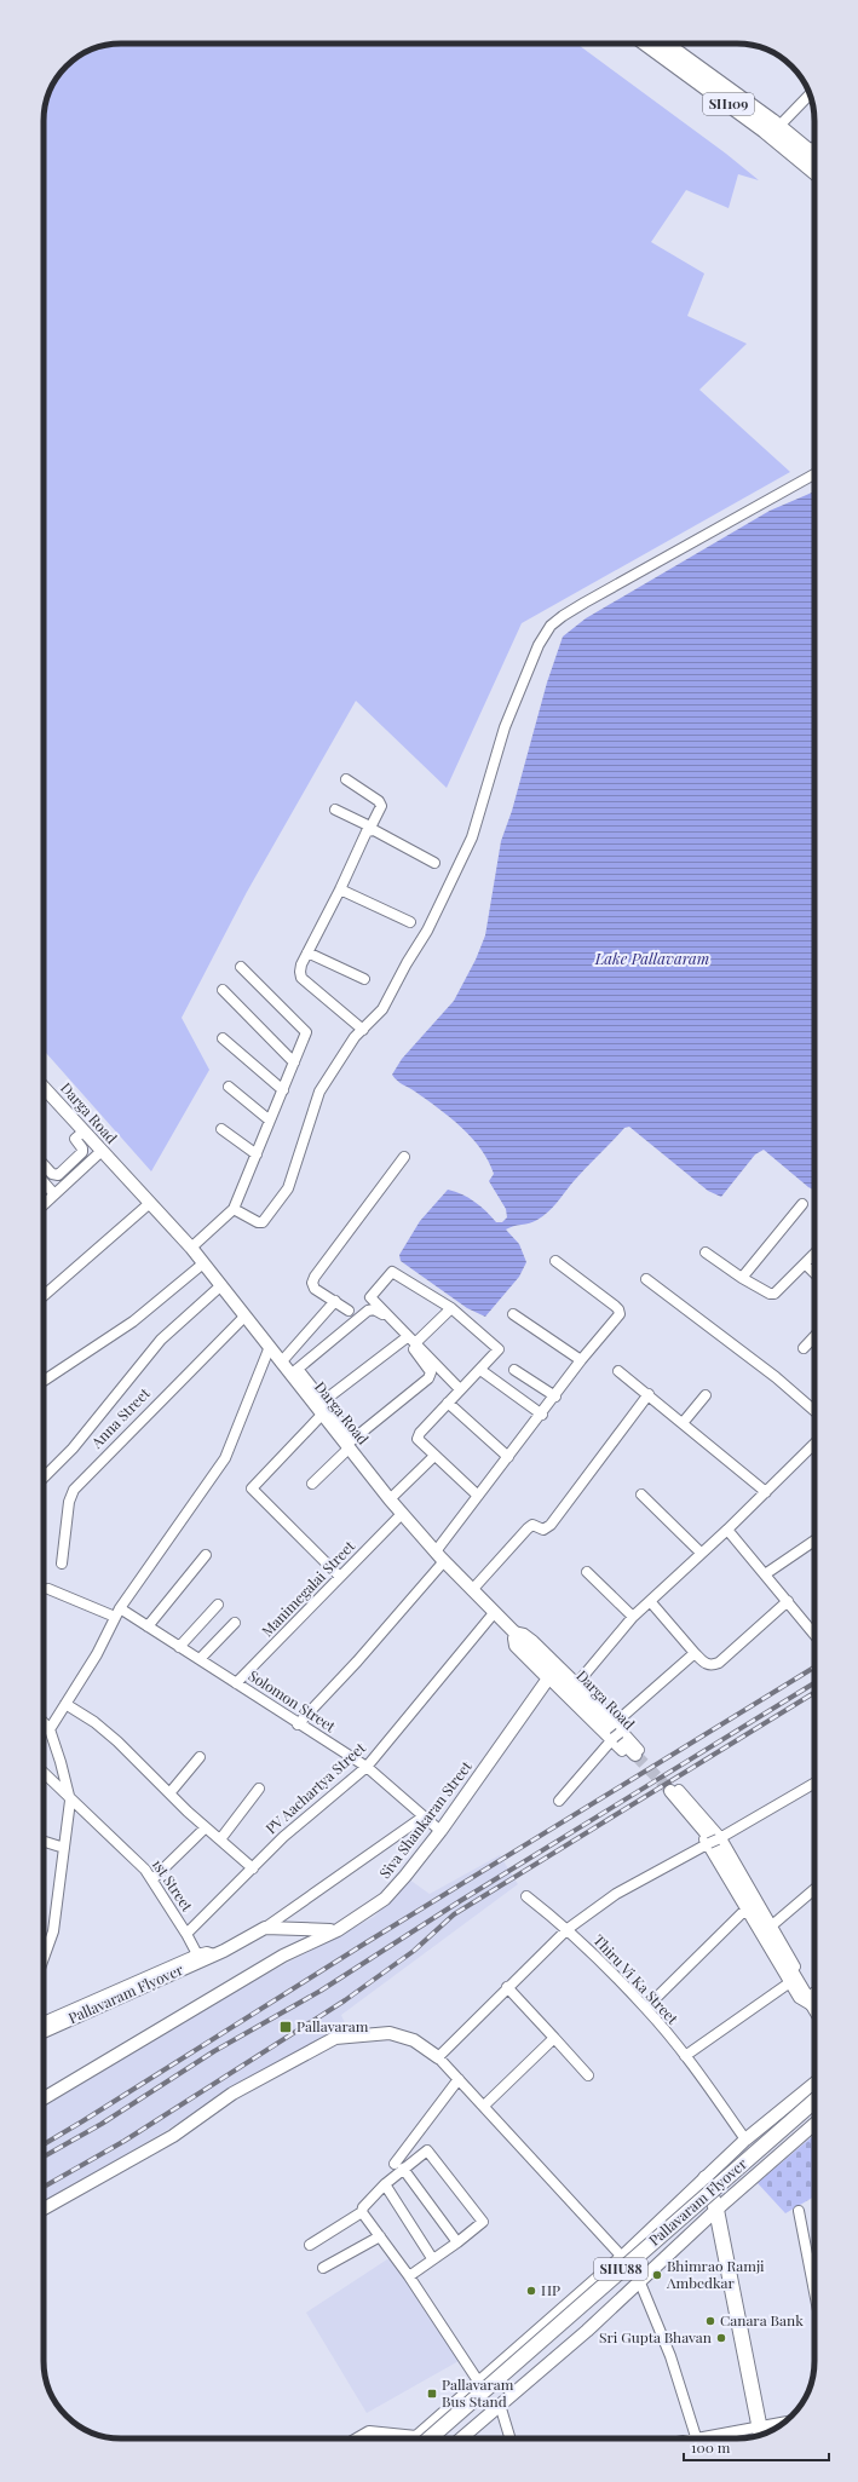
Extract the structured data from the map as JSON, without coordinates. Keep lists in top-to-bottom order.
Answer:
{
  "streets": {
    "main road": ["SH109", "Pallavaram Flyover", "SHU88"],
    "street": [
      "Darga Road",
      "Anna Street",
      "Manimegalai Street",
      "Solomon Street",
      "PV Aachartya Street",
      "Siva Shankaran Street",
      "1st Street",
      "Thiru Vi Ka Street"
    ]
  },
  "crossings": [
    ["Darga Road", "Anna Street"],
    ["Darga Road", "Manimegalai Street"],
    ["Darga Road", "PV Aachartya Street"],
    ["Manimegalai Street", "Solomon Street"],
    ["Solomon Street", "PV Aachartya Street"],
    ["Solomon Street", "Siva Shankaran Street"],
    ["PV Aachartya Street", "1st Street"]
  ],
  "water": ["Lake Pallavaram"],
  "places": {
    "transit": ["Pallavaram", "Pallavaram Bus Stand"],
    "other": [
      "Bhimrao Ramji Ambedkar",
      "HP",
      "Canara Bank",
      "Sri Gupta Bhavan"
    ]
  },
  "scale_bar": "100 m"
}
